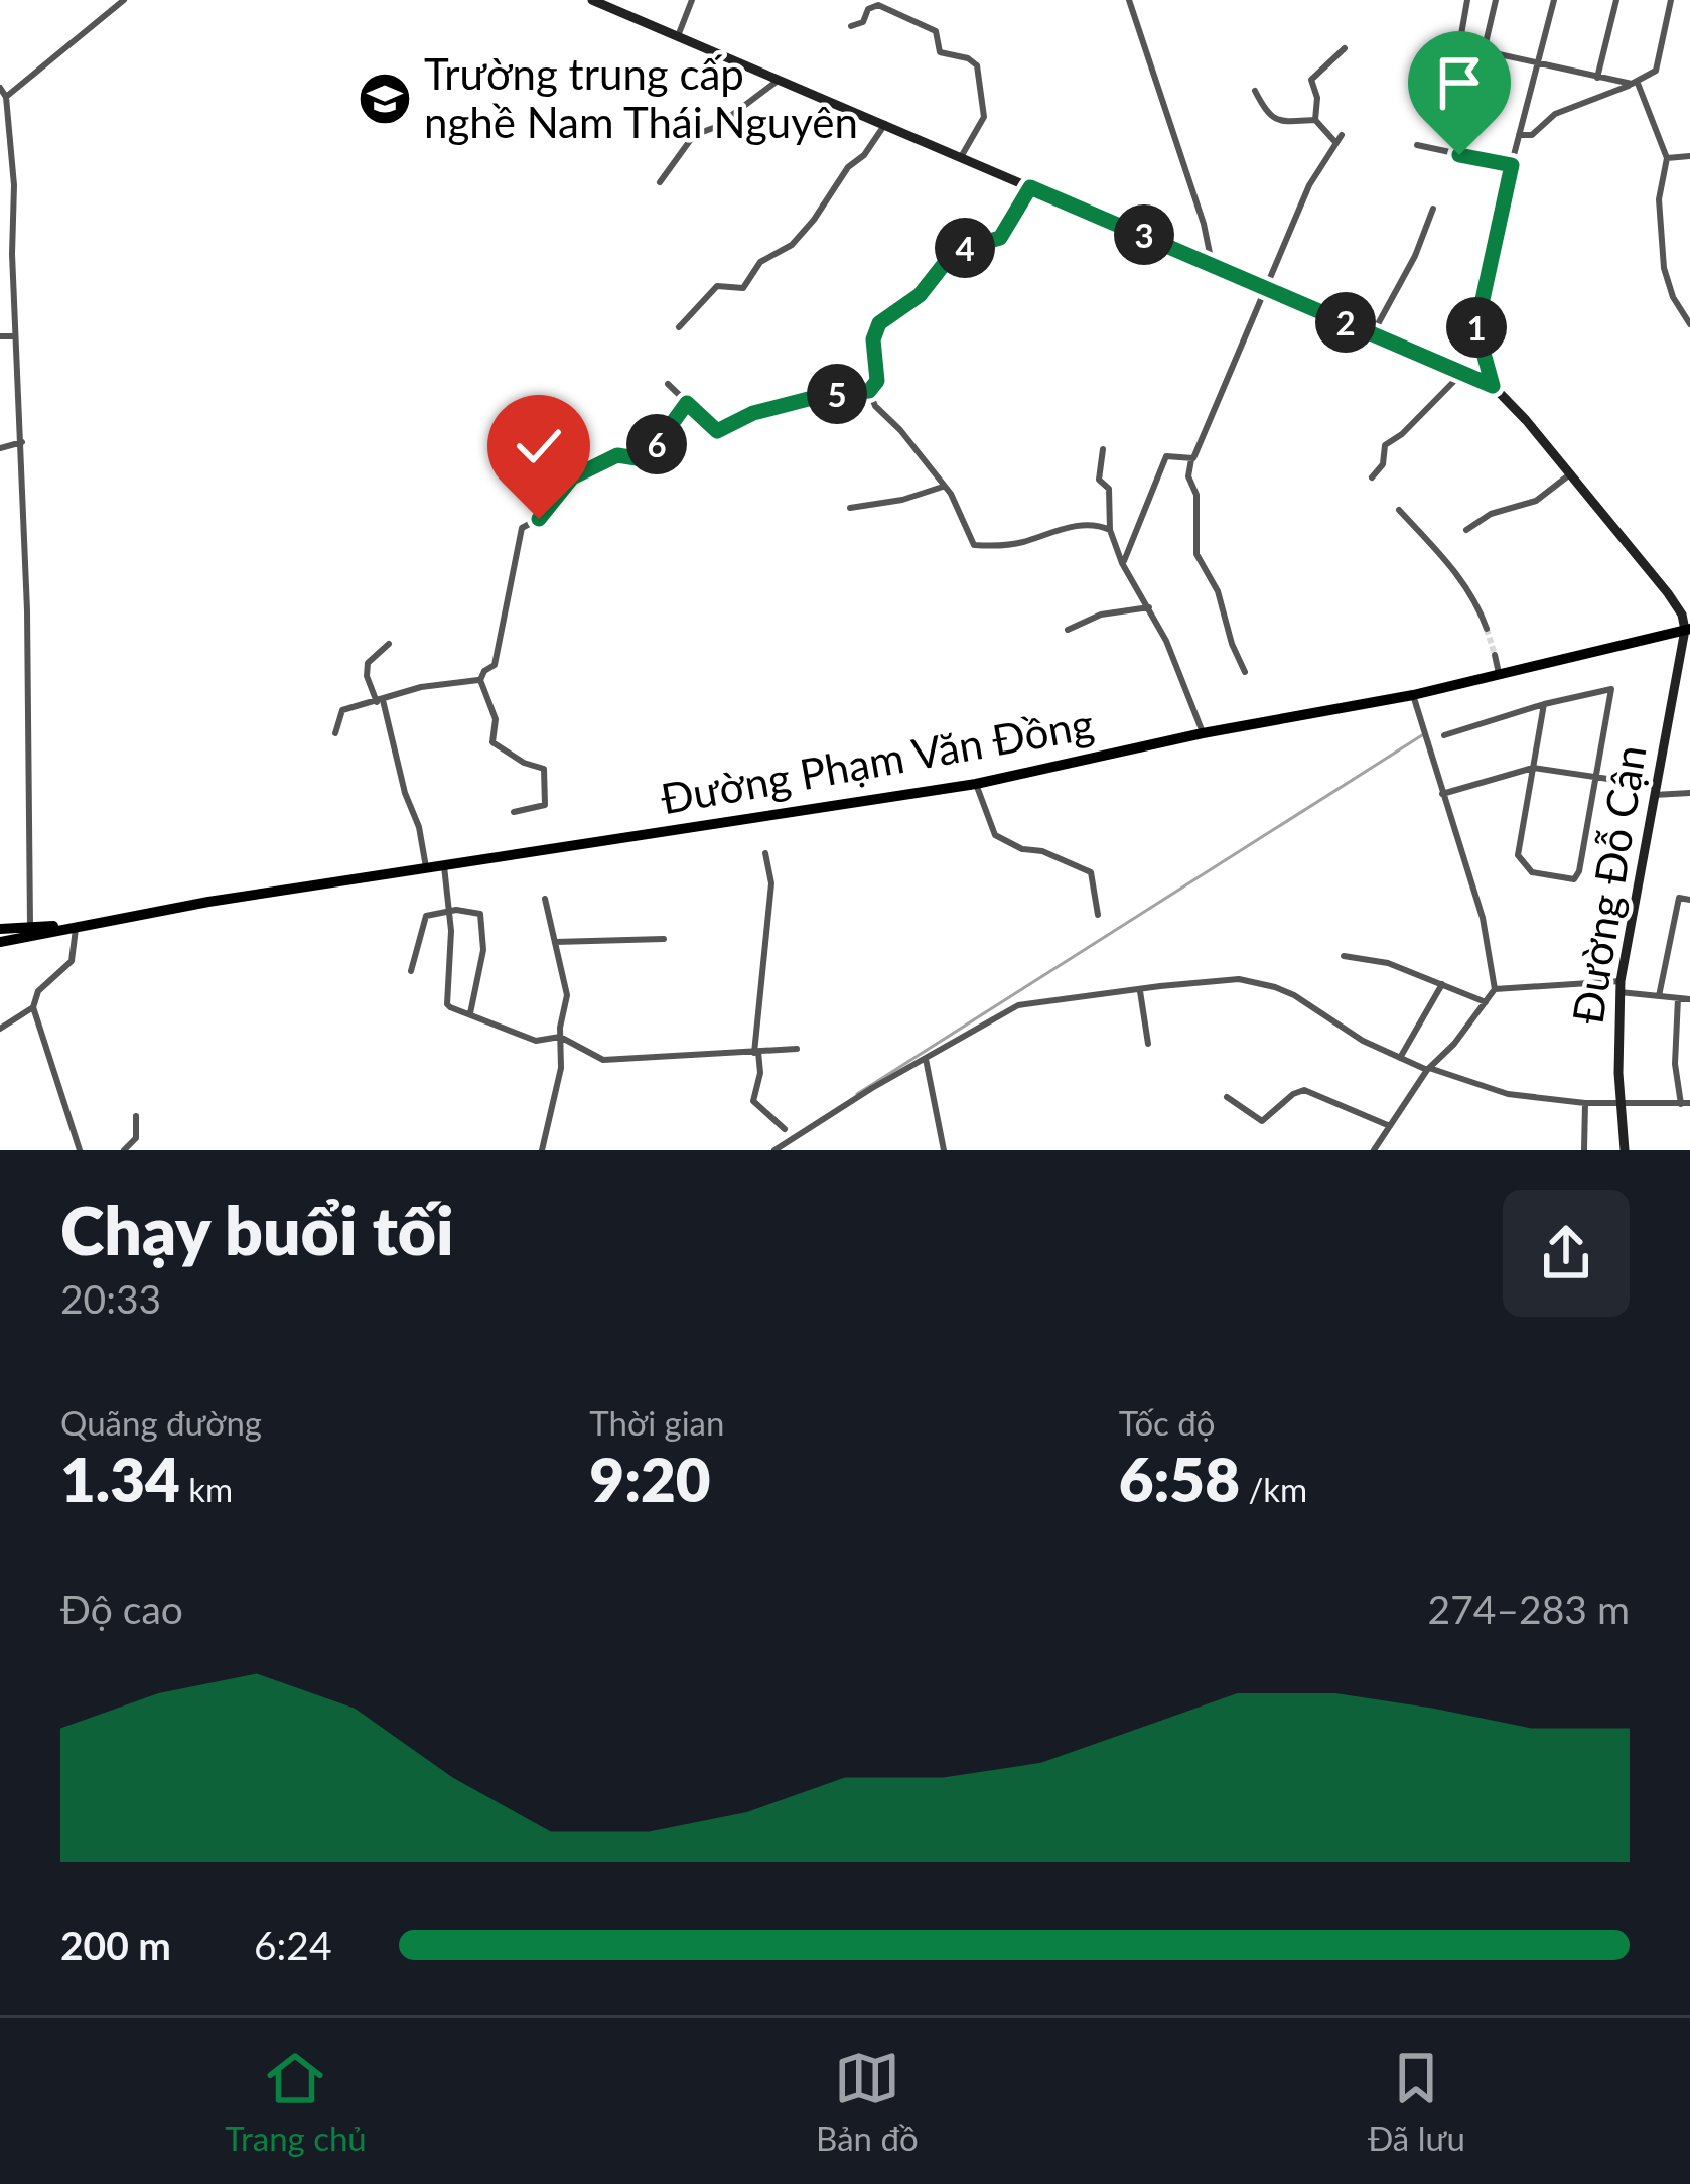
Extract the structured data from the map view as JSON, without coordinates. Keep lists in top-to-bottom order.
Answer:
{
  "streets": {
    "highway": ["Đường Phạm Văn Đồng"],
    "main road": ["Đường Đỗ Cận"]
  },
  "crossings": [
    ["Đường Phạm Văn Đồng", "Đường Đỗ Cận"]
  ],
  "places": {
    "school or university": ["Trường trung cấp nghề Nam Thái Nguyên"]
  },
  "page": {
    "pins": [
      "3",
      "4",
      "2",
      "1",
      "5",
      "6"
    ],
    "heading": ["Chạy buổi tối", "20:33"],
    "stats": [
      ["Quãng đường", "1.34 km"],
      ["Thời gian", "9:20"],
      ["Tốc độ", "6:58 /km"]
    ],
    "chart": ["Độ cao", "274–283 m"],
    "list": [
      {
        "name": "200 m",
        "note": "6:24"
      }
    ],
    "tabs": ["Trang chủ", "Bản đồ", "Đã lưu"]
  }
}
